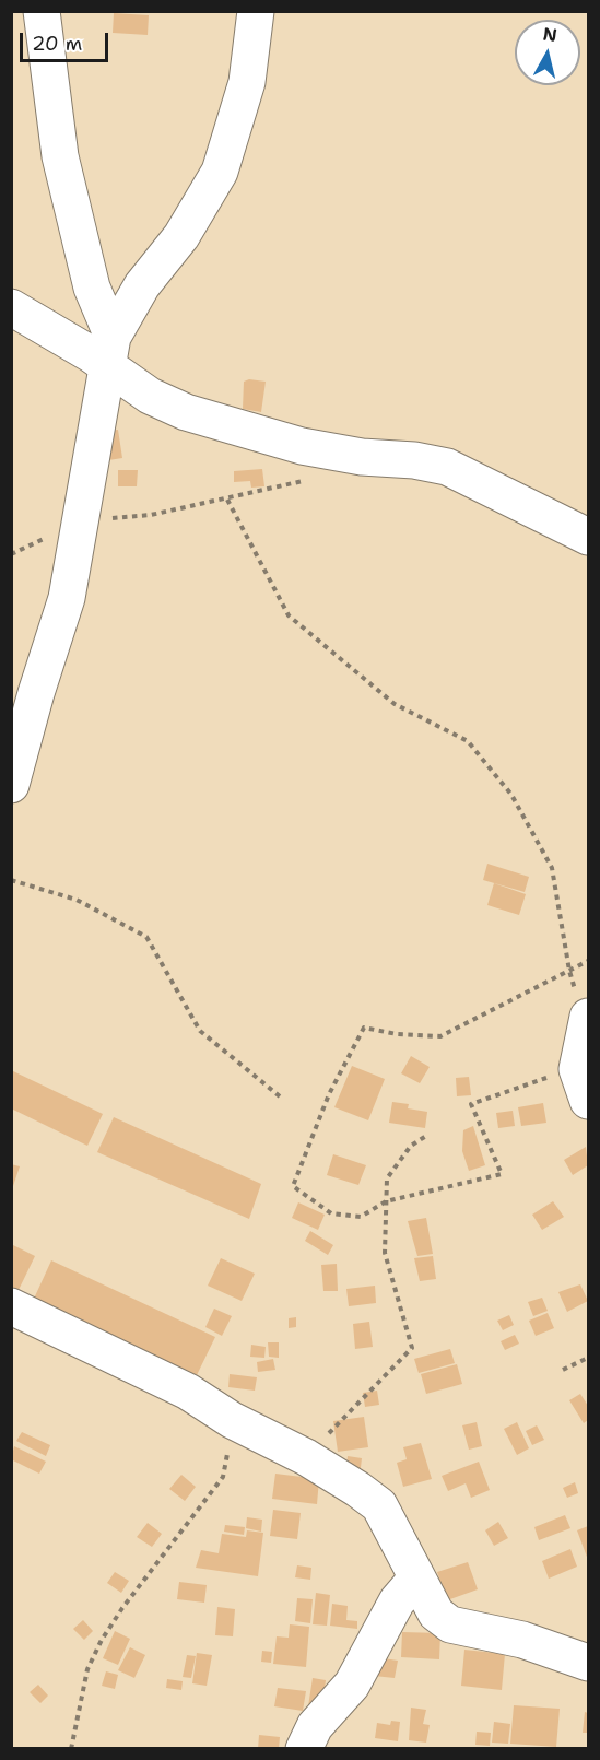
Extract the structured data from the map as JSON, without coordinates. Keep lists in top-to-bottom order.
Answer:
{
  "scale_bar": "20 m",
  "north": "top"
}
